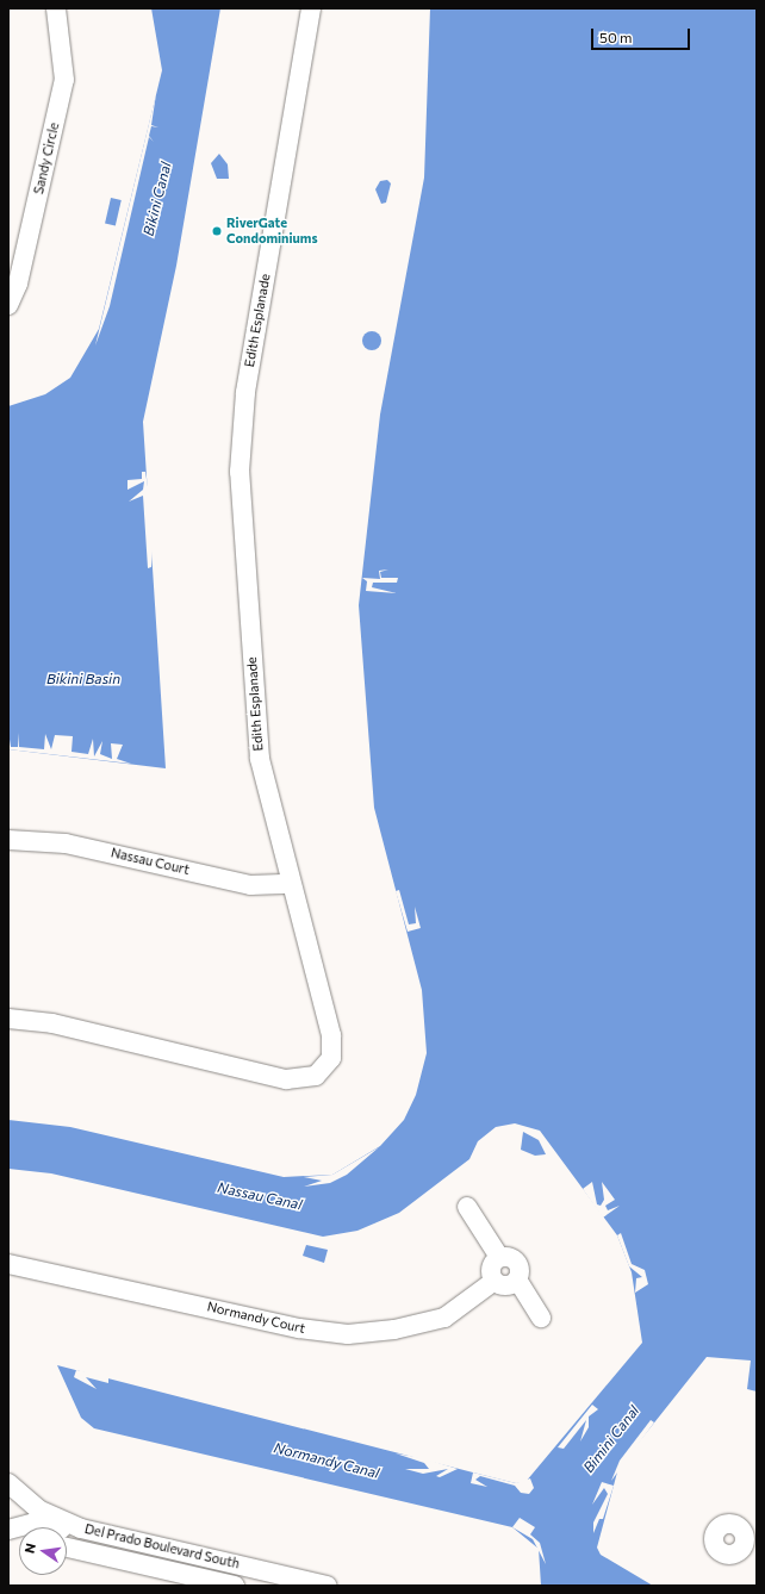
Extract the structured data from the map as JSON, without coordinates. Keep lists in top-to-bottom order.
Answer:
{
  "streets": {
    "street": [
      "Sandy Circle",
      "Edith Esplanade",
      "Nassau Court",
      "Normandy Court",
      "Del Prado Boulevard South"
    ]
  },
  "crossings": [
    ["Edith Esplanade", "Nassau Court"]
  ],
  "water": [
    "Bikini Canal",
    "Bikini Basin",
    "Nassau Canal",
    "Bimini Canal",
    "Normandy Canal"
  ],
  "places": ["RiverGate Condominiums"],
  "scale_bar": "50 m",
  "north": "left"
}
